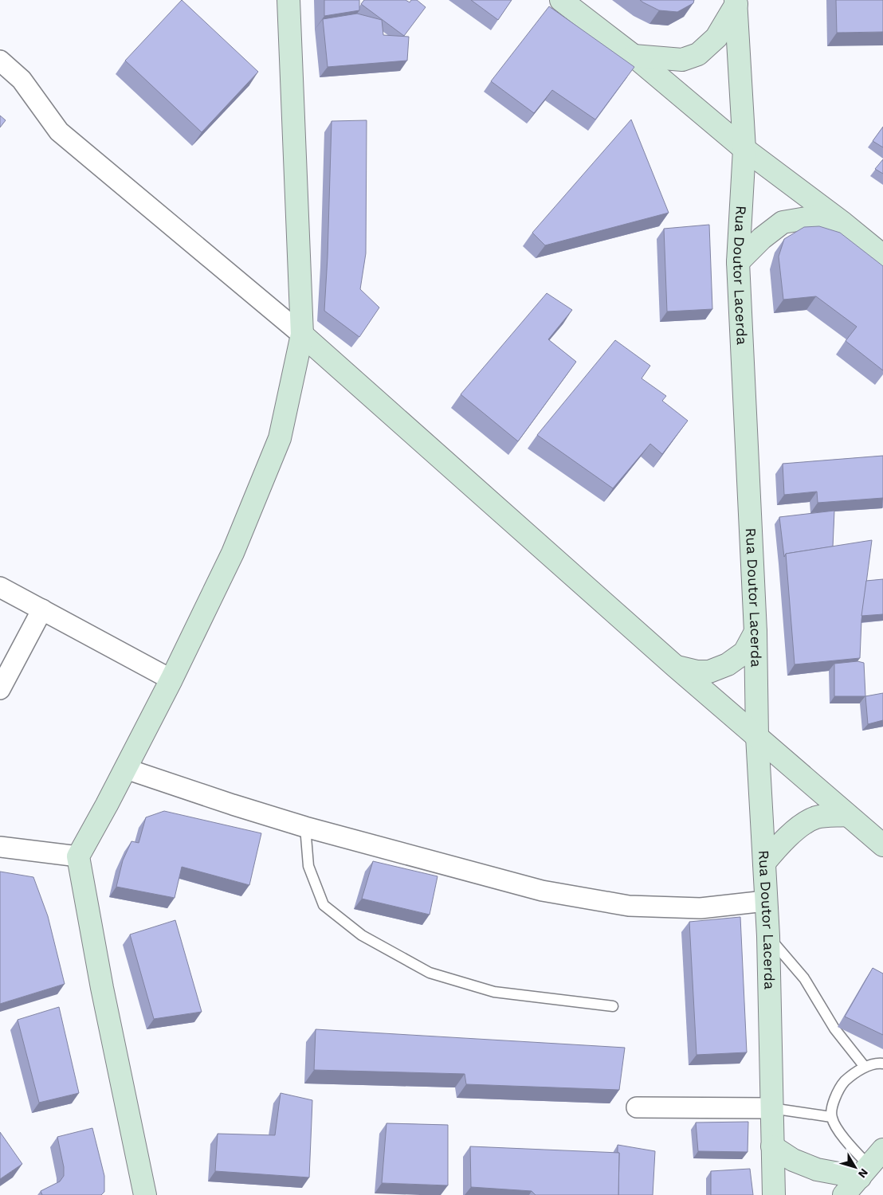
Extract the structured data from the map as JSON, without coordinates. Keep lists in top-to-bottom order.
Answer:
{
  "streets": {
    "main road": ["Rua Doutor Lacerda"]
  },
  "north": "bottom right"
}
